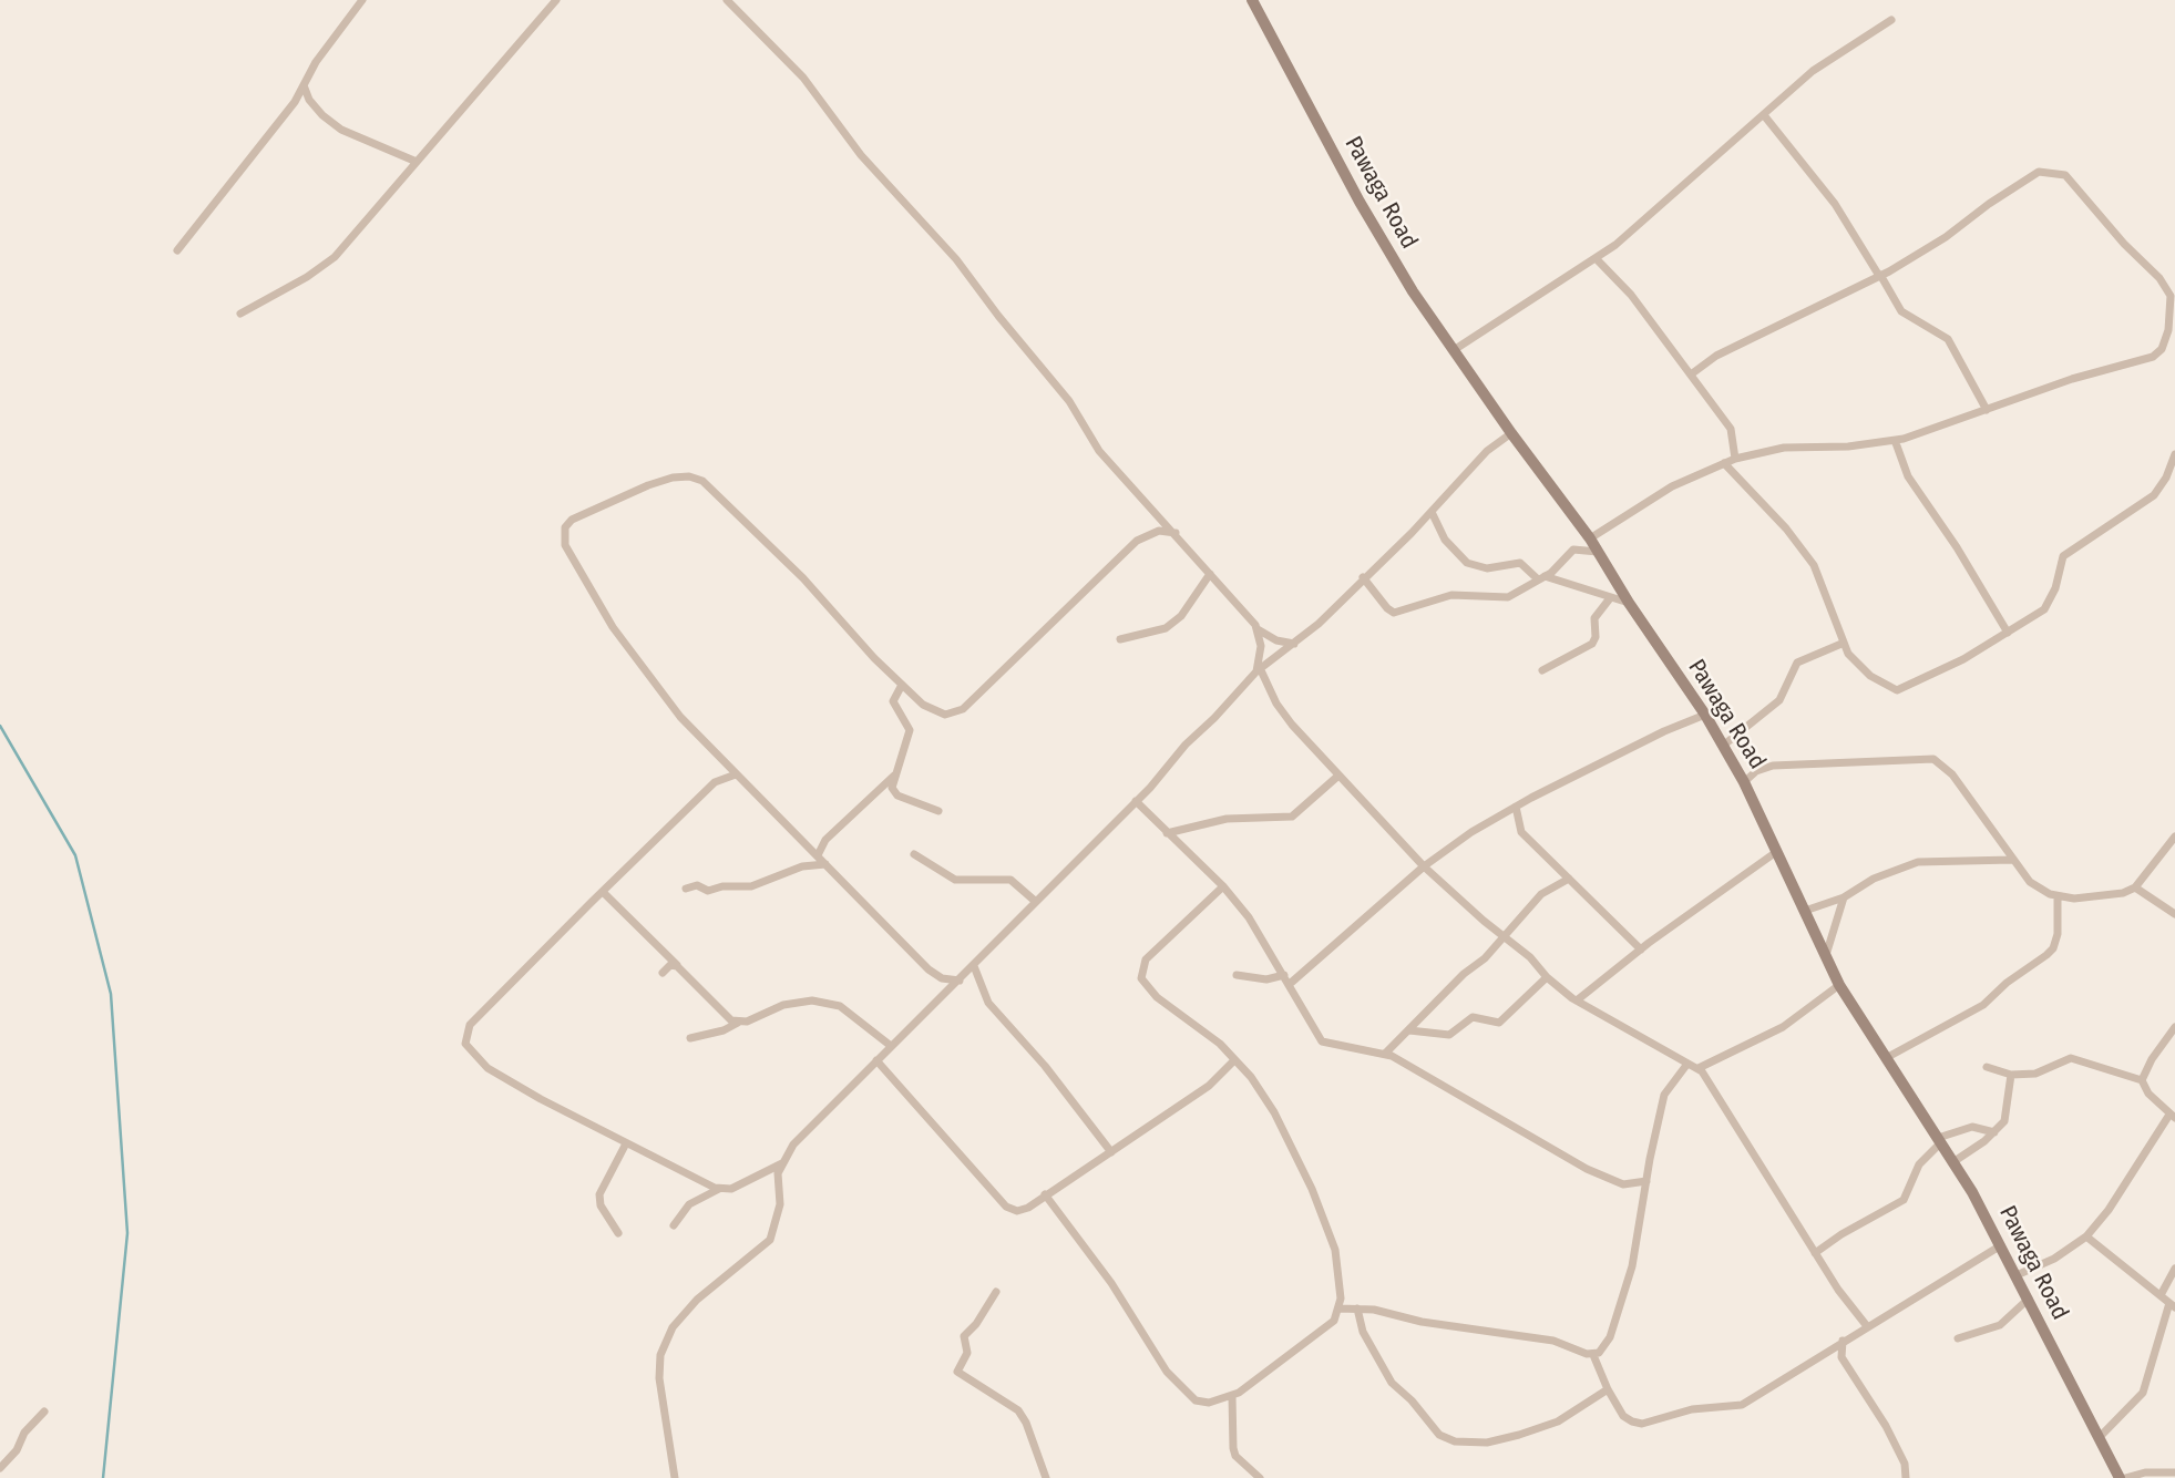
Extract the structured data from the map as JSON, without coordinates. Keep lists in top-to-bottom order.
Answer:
{
  "streets": {
    "main road": ["Pawaga Road"]
  }
}
